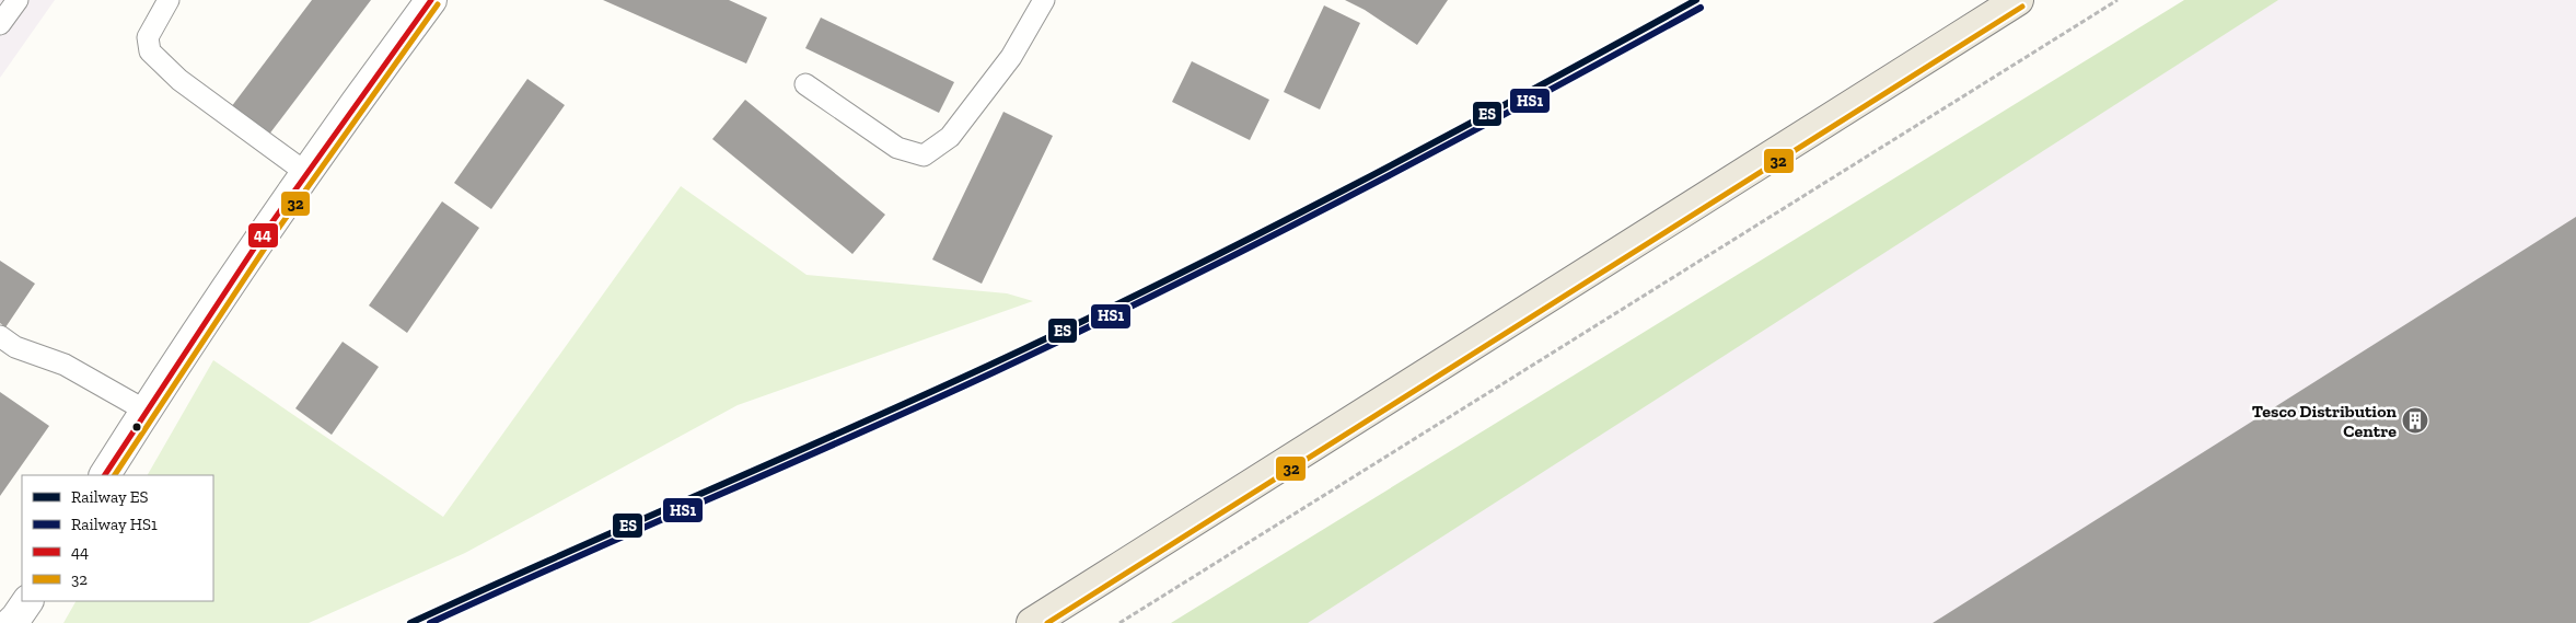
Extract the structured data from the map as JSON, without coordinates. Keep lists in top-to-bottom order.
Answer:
{
  "places": {
    "building": ["Tesco Distribution Centre"]
  },
  "lines": [
    "rail line ES",
    "transit line 44",
    "transit line 32",
    "rail line HS1"
  ],
  "legend": [
    "Railway ES",
    "Railway HS1",
    "44",
    "32"
  ]
}
